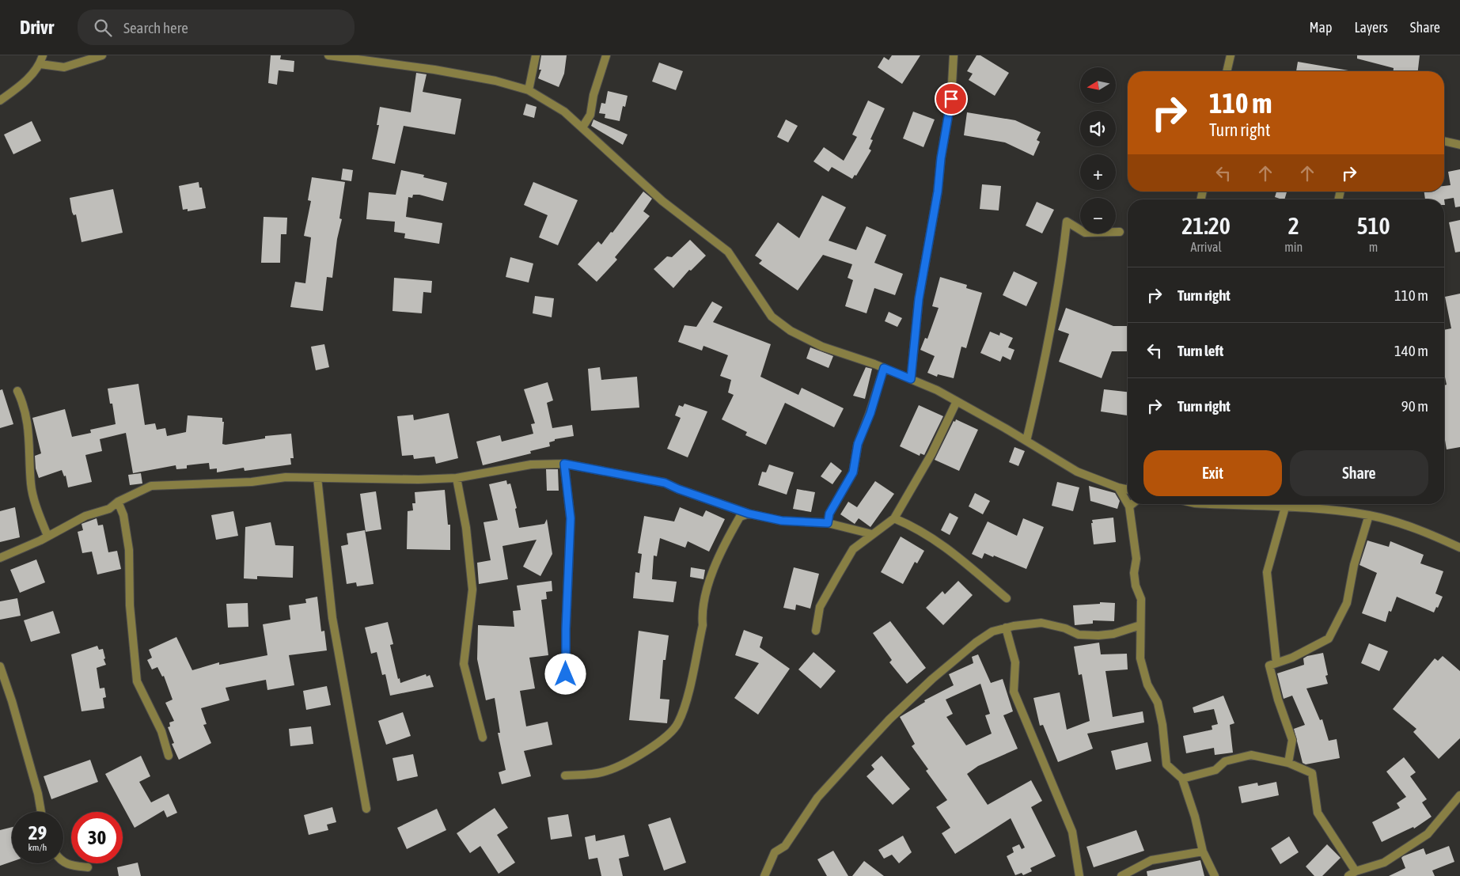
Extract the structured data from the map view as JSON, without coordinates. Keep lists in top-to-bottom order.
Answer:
{
  "north": "left",
  "page": {
    "header": "Drivr",
    "search": "Search here",
    "nav": ["Map", "Layers", "Share"],
    "map_buttons": ["+", "−"],
    "turn": ["110 m", "Turn right"],
    "eta": [
      "21:20",
      "Arrival",
      "2",
      "min",
      "510",
      "m"
    ],
    "list": [
      {
        "name": "Turn right",
        "value": "110 m"
      },
      {
        "name": "Turn left",
        "value": "140 m"
      },
      {
        "name": "Turn right",
        "value": "90 m"
      }
    ],
    "buttons": ["Exit", "Share"],
    "speed": "29 km/h",
    "limit": "30"
  }
}
